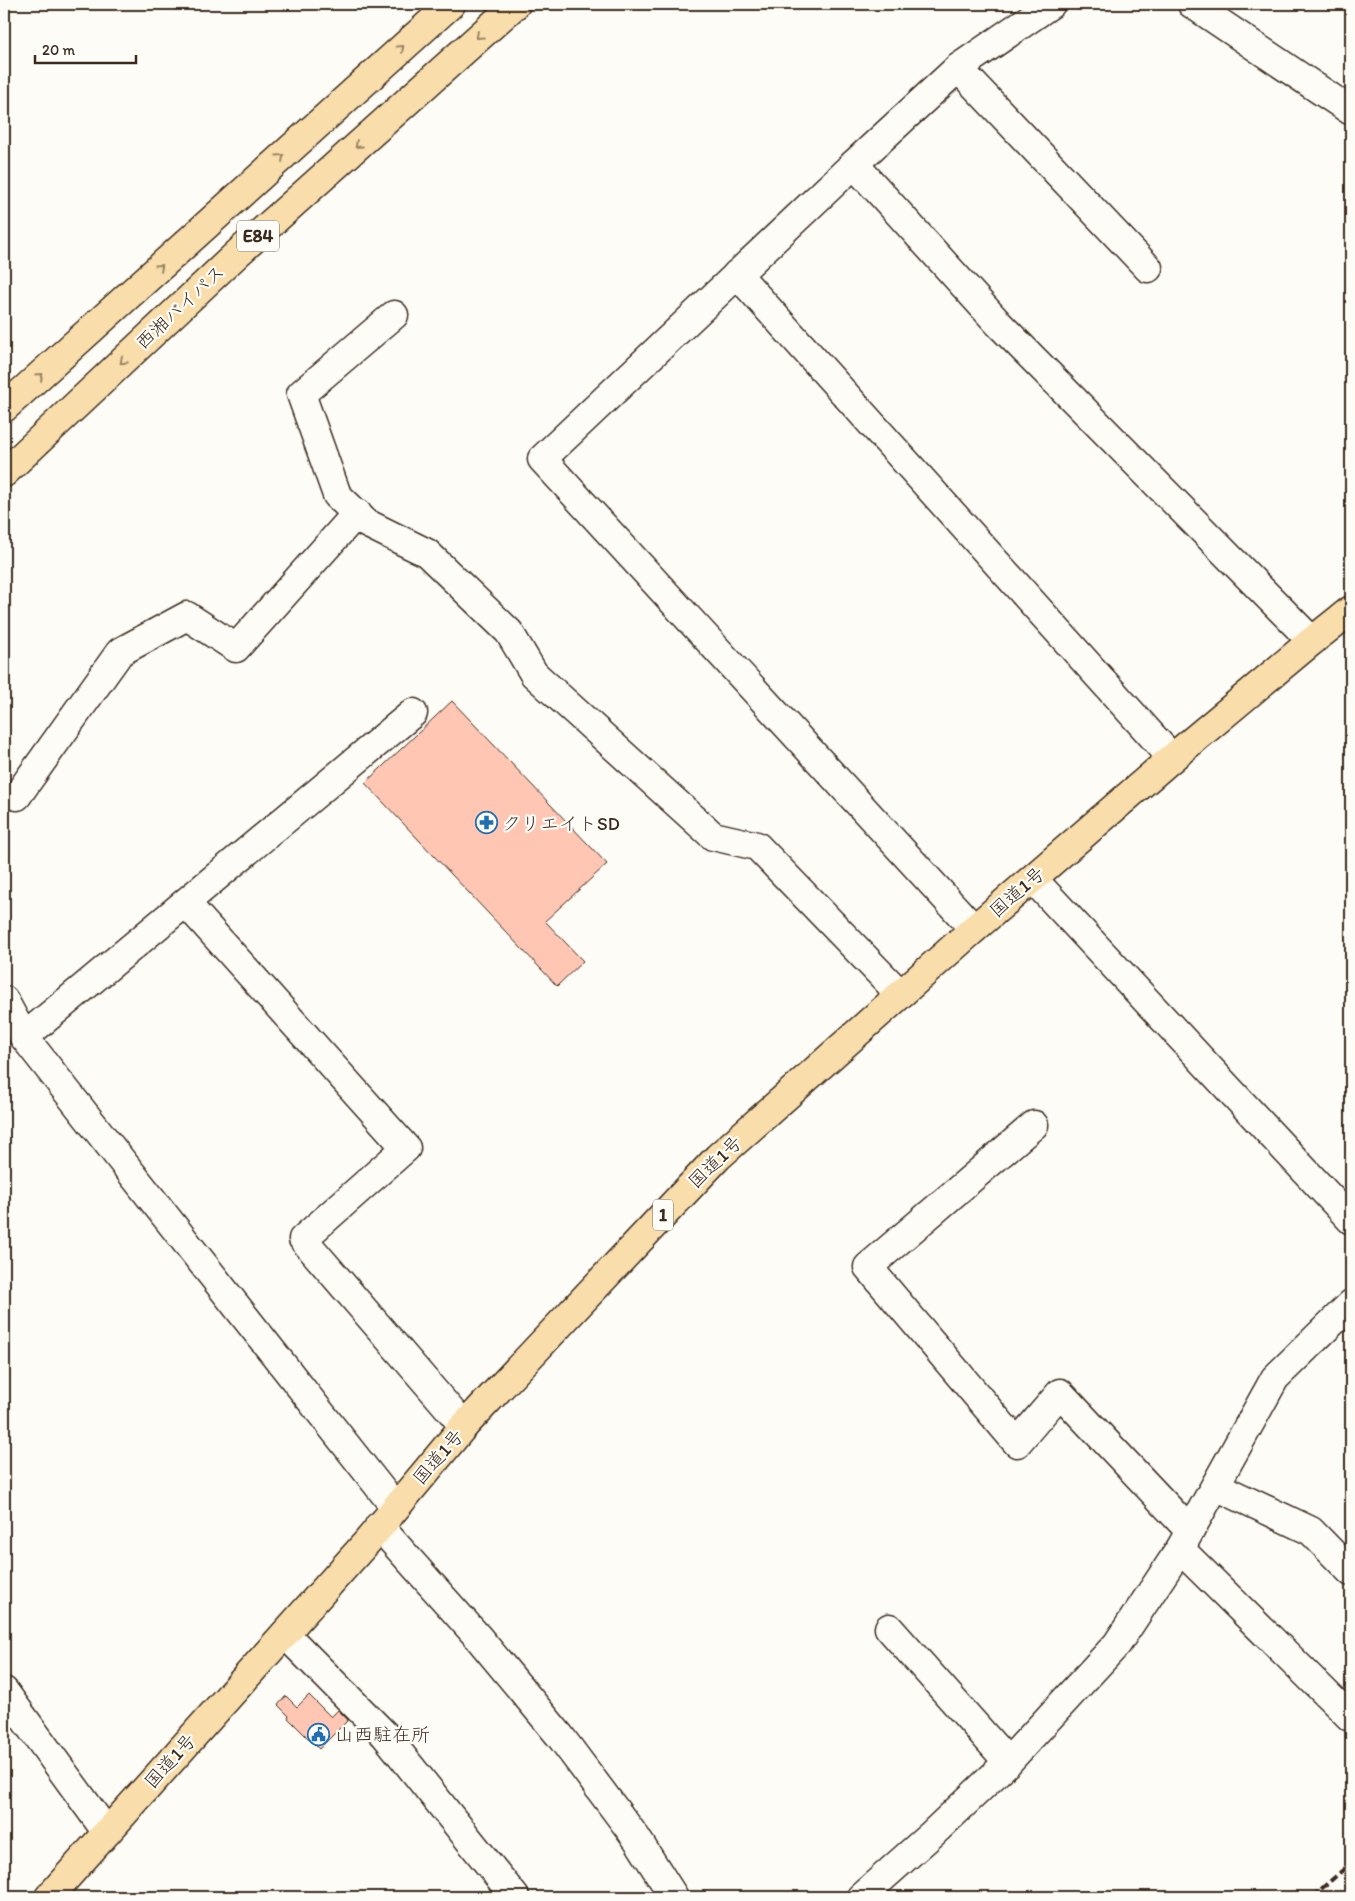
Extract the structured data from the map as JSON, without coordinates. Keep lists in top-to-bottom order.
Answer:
{
  "streets": {
    "highway": [
      "E84",
      "西湘バイパス",
      "国道1号",
      "1"
    ]
  },
  "places": {
    "pharmacy": ["クリエイトSD"],
    "public building": ["山西駐在所"]
  },
  "scale_bar": "20 m"
}
